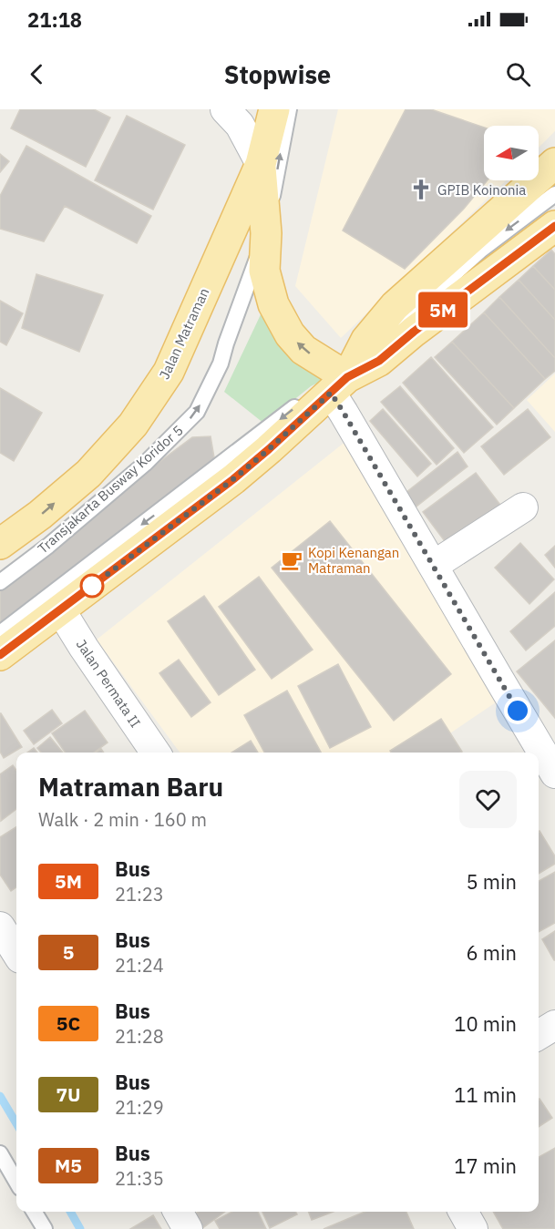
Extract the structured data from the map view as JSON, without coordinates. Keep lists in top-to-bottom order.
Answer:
{
  "streets": {
    "main road": ["Jalan Matraman"],
    "street": ["Jalan Permata II"],
    "lane": ["Transjakarta Busway Koridor 5"]
  },
  "crossings": [
    ["Jalan Matraman", "Transjakarta Busway Koridor 5"]
  ],
  "places": {
    "church": ["GPIB Koinonia"],
    "cafe": ["Kopi Kenangan Matraman"]
  },
  "lines": ["bus line 5M"],
  "north": "left",
  "page": {
    "status": "21:18",
    "header": "Stopwise",
    "on_map": "5M",
    "heading": ["Matraman Baru", "Walk · 2 min · 160 m"],
    "list": [
      {
        "mark": "5M",
        "name": "Bus",
        "note": "21:23",
        "value": "5 min"
      },
      {
        "mark": "5",
        "name": "Bus",
        "note": "21:24",
        "value": "6 min"
      },
      {
        "mark": "5C",
        "name": "Bus",
        "note": "21:28",
        "value": "10 min"
      },
      {
        "mark": "7U",
        "name": "Bus",
        "note": "21:29",
        "value": "11 min"
      },
      {
        "mark": "M5",
        "name": "Bus",
        "note": "21:35",
        "value": "17 min"
      }
    ]
  }
}
